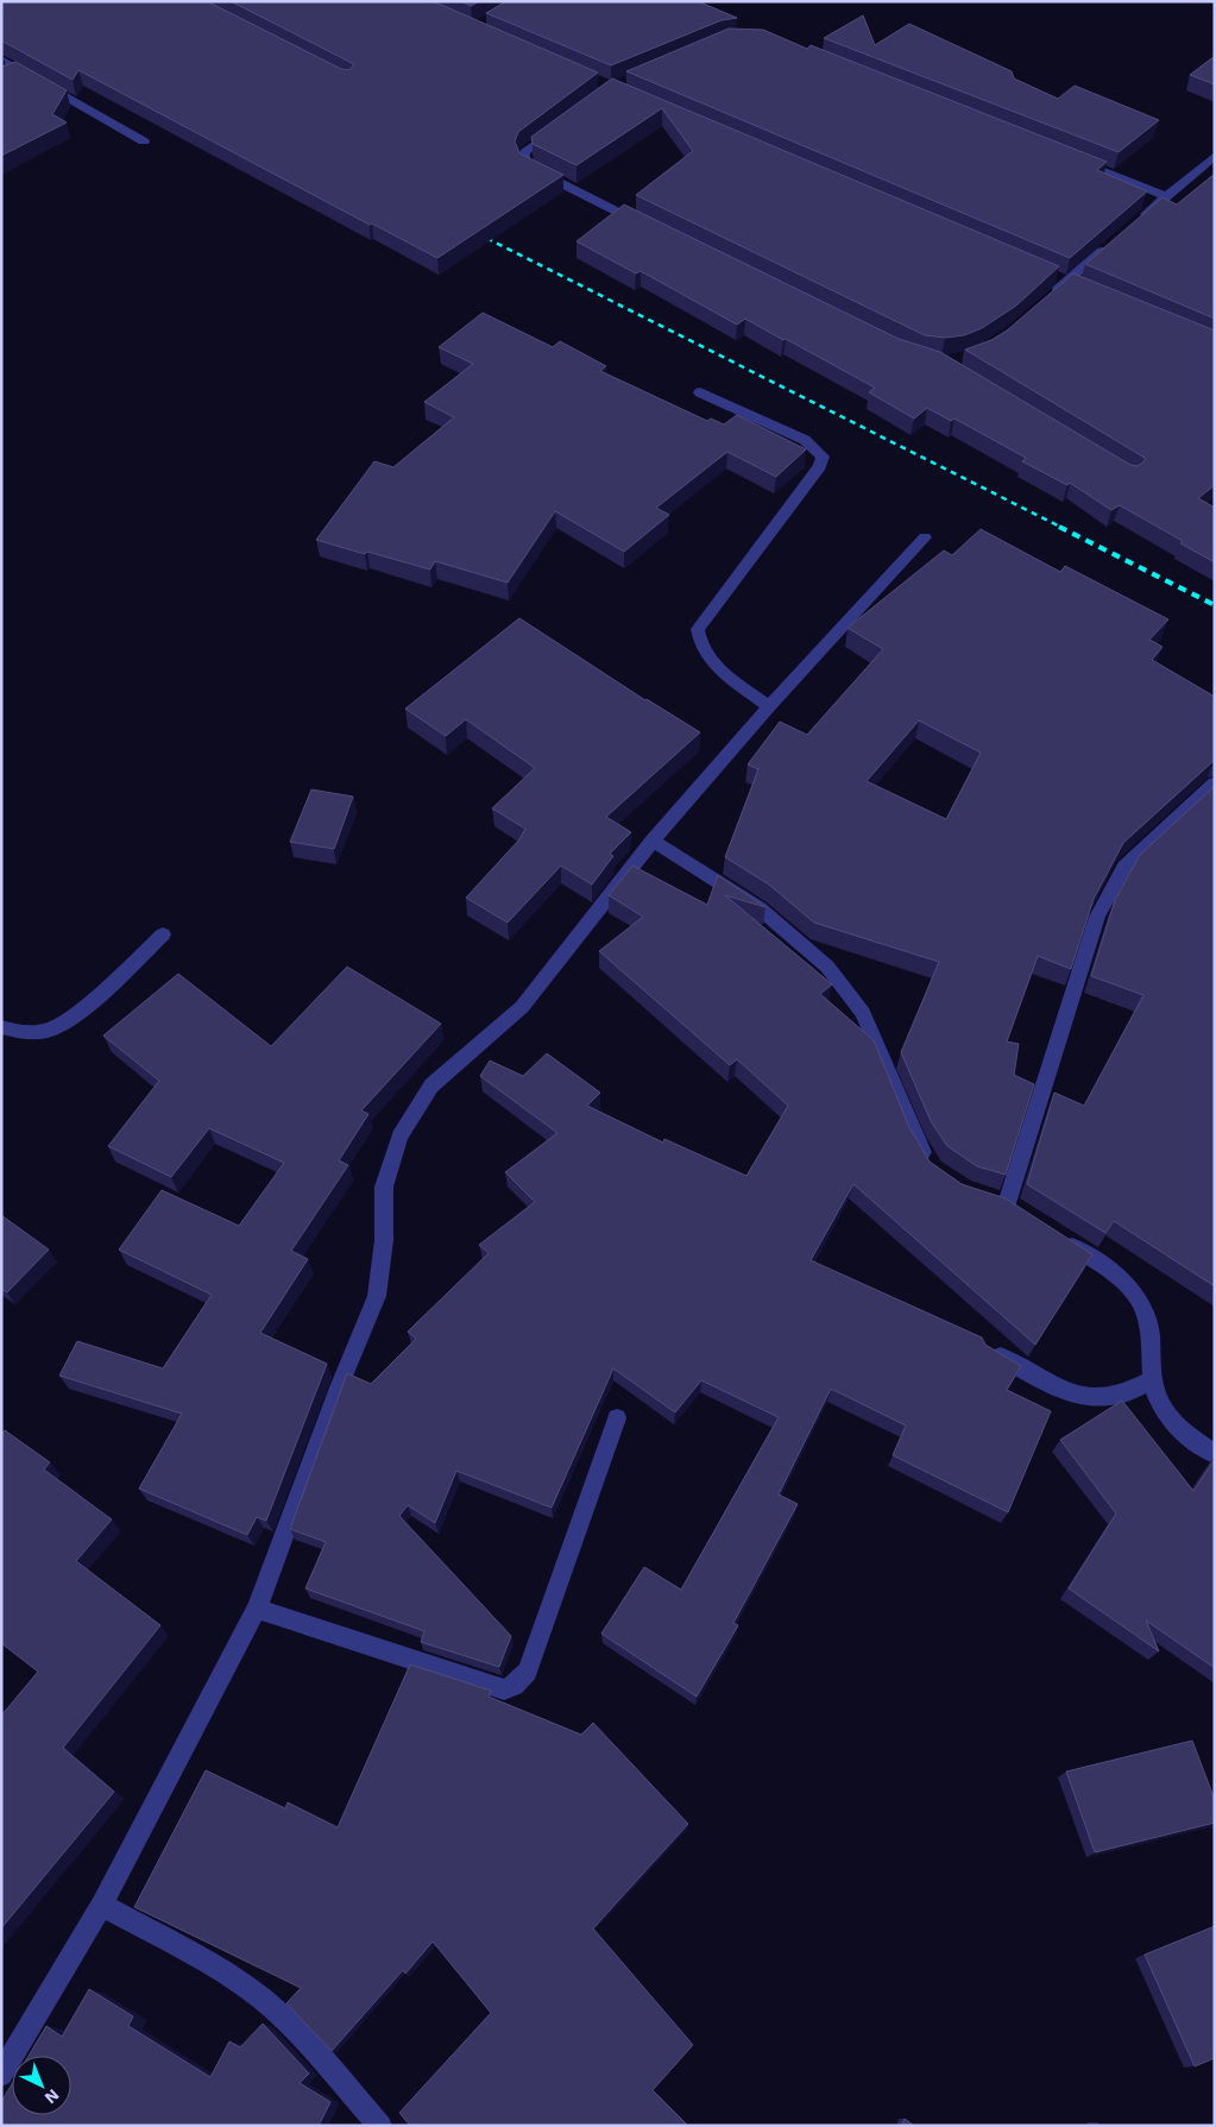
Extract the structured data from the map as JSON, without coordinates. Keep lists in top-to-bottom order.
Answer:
{
  "north": "bottom right"
}
